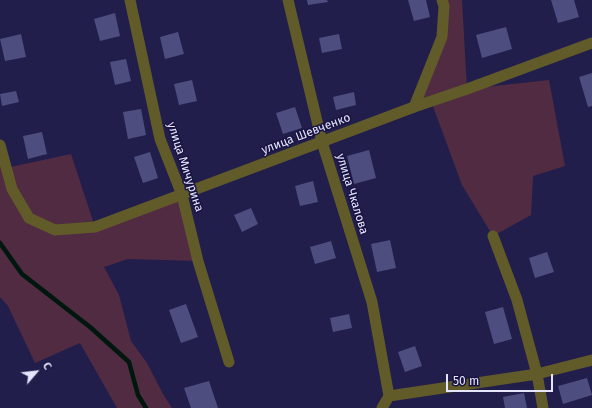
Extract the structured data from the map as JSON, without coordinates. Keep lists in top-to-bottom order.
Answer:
{
  "streets": {
    "street": ["улица Шевченко", "улица Мичурина", "улица Чкалова"]
  },
  "crossings": [
    ["улица Шевченко", "улица Мичурина"],
    ["улица Шевченко", "улица Чкалова"]
  ],
  "scale_bar": "50 m",
  "north": "top right"
}
